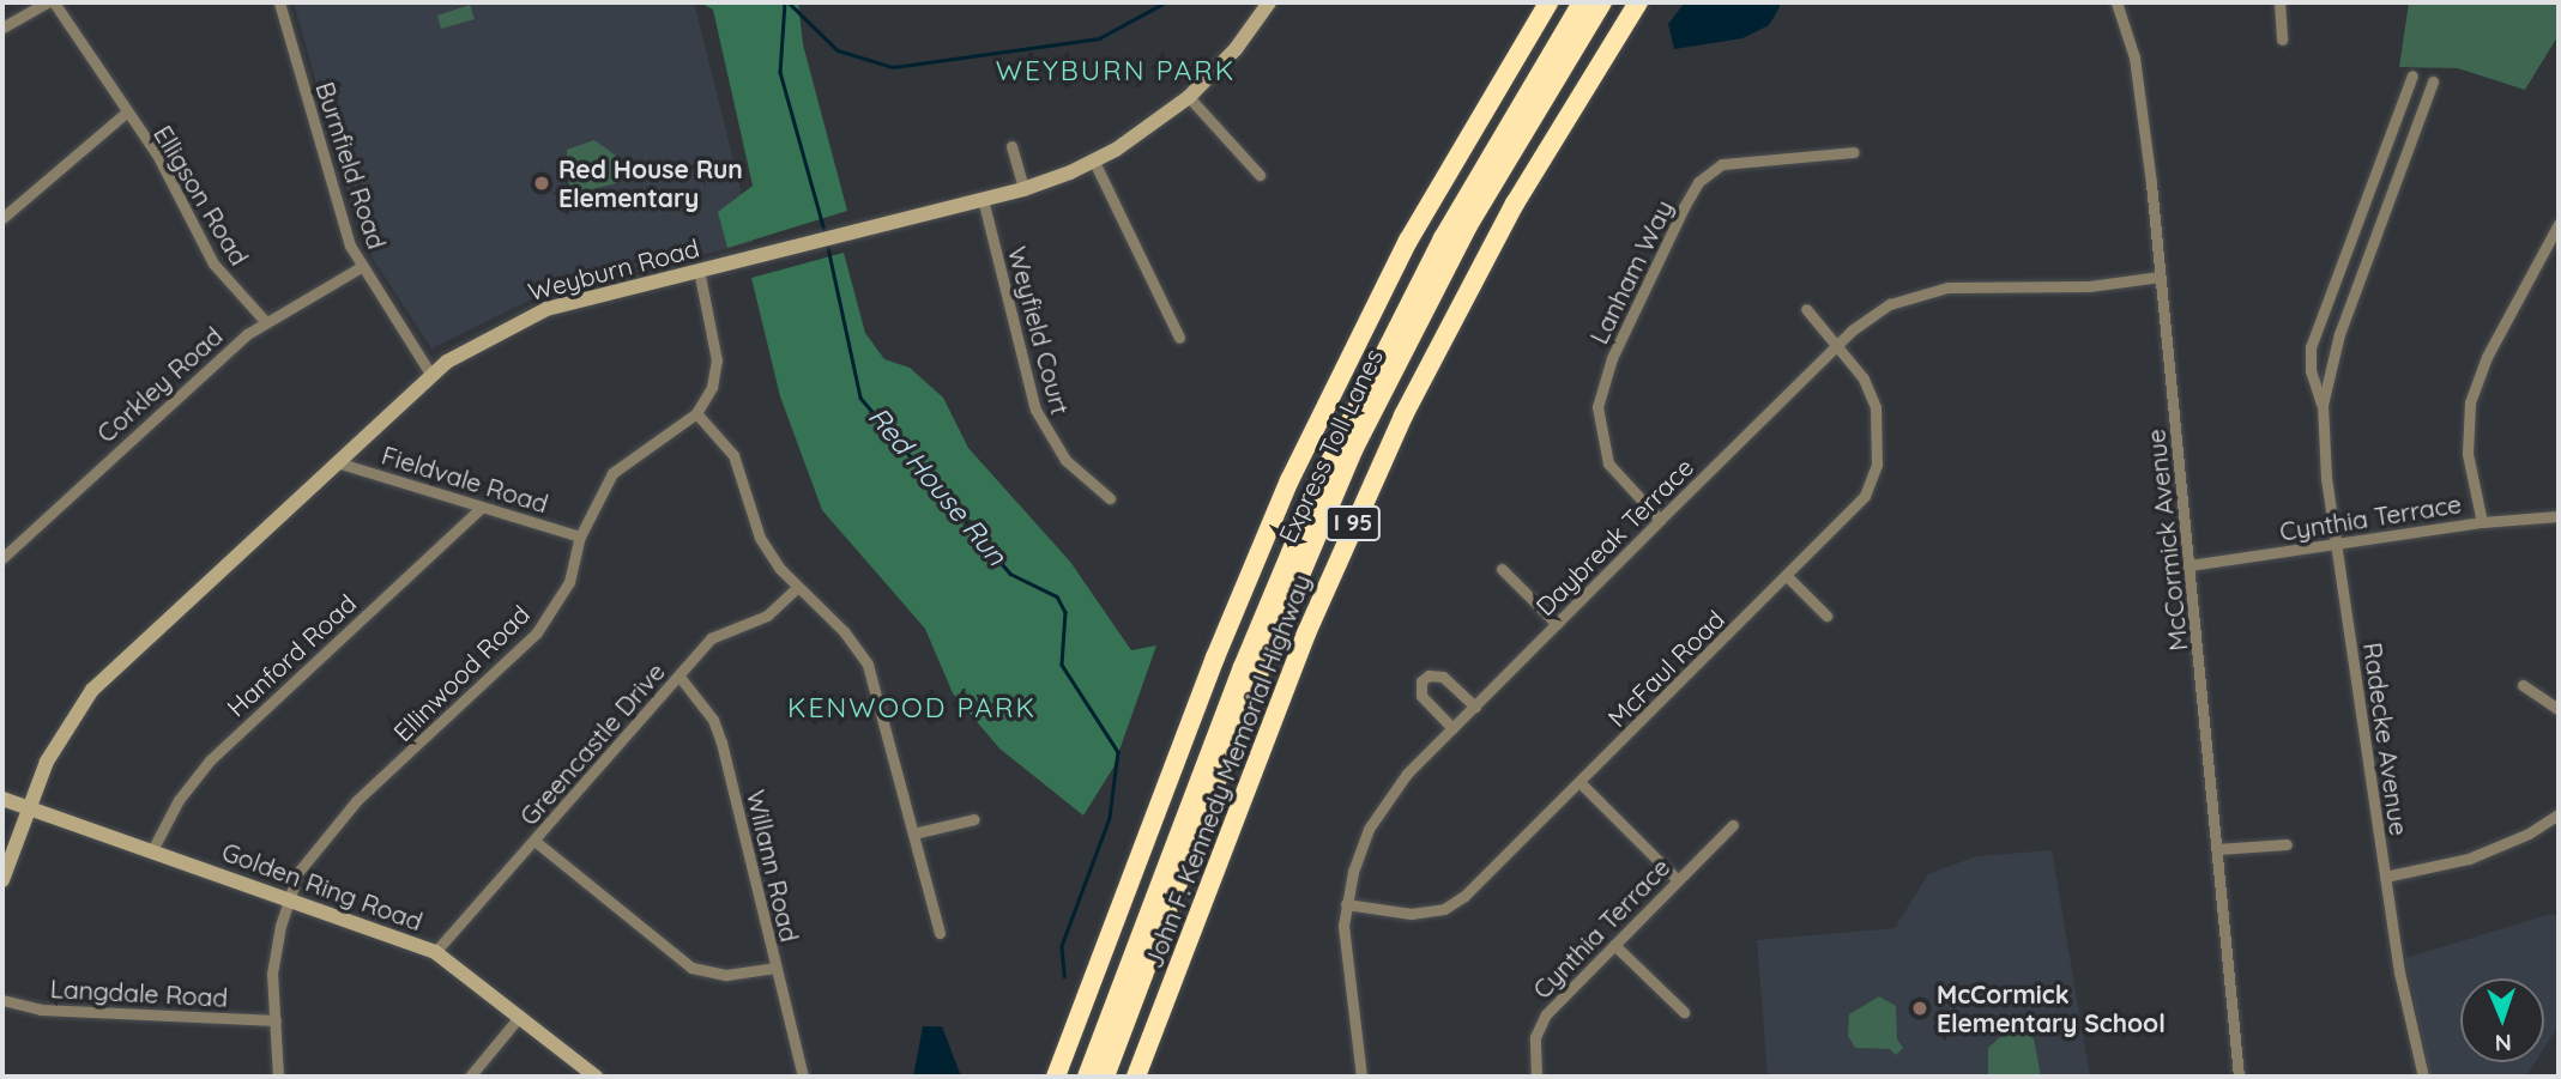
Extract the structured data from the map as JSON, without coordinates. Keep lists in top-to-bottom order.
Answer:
{
  "streets": {
    "highway": ["Express Toll Lanes", "I 95", "John F. Kennedy Memorial Highway"],
    "street": [
      "Burnfield Road",
      "Elligson Road",
      "Weyburn Road",
      "Lanham Way",
      "Weyfield Court",
      "Corkley Road",
      "Fieldvale Road",
      "Cynthia Terrace",
      "Daybreak Terrace",
      "McCormick Avenue",
      "Hanford Road",
      "McFaul Road",
      "Ellinwood Road",
      "Radecke Avenue",
      "Greencastle Drive",
      "Willann Road",
      "Golden Ring Road",
      "Langdale Road"
    ]
  },
  "crossings": [
    ["Burnfield Road", "Weyburn Road"],
    ["Burnfield Road", "Corkley Road"],
    ["Elligson Road", "Corkley Road"],
    ["Weyburn Road", "Weyfield Court"],
    ["Weyburn Road", "Fieldvale Road"],
    ["Weyburn Road", "Golden Ring Road"],
    ["Lanham Way", "Daybreak Terrace"],
    ["Fieldvale Road", "Hanford Road"],
    ["Fieldvale Road", "Ellinwood Road"],
    ["Cynthia Terrace", "McCormick Avenue"],
    ["Cynthia Terrace", "Radecke Avenue"],
    ["Daybreak Terrace", "McCormick Avenue"],
    ["Daybreak Terrace", "McFaul Road"],
    ["Hanford Road", "Golden Ring Road"],
    ["Ellinwood Road", "Golden Ring Road"],
    ["Ellinwood Road", "Langdale Road"],
    ["Greencastle Drive", "Willann Road"],
    ["Greencastle Drive", "Golden Ring Road"]
  ],
  "districts": ["WEYBURN PARK", "KENWOOD PARK"],
  "water": ["Red House Run"],
  "places": ["Red House Run Elementary", "McCormick Elementary School"],
  "north": "bottom"
}
